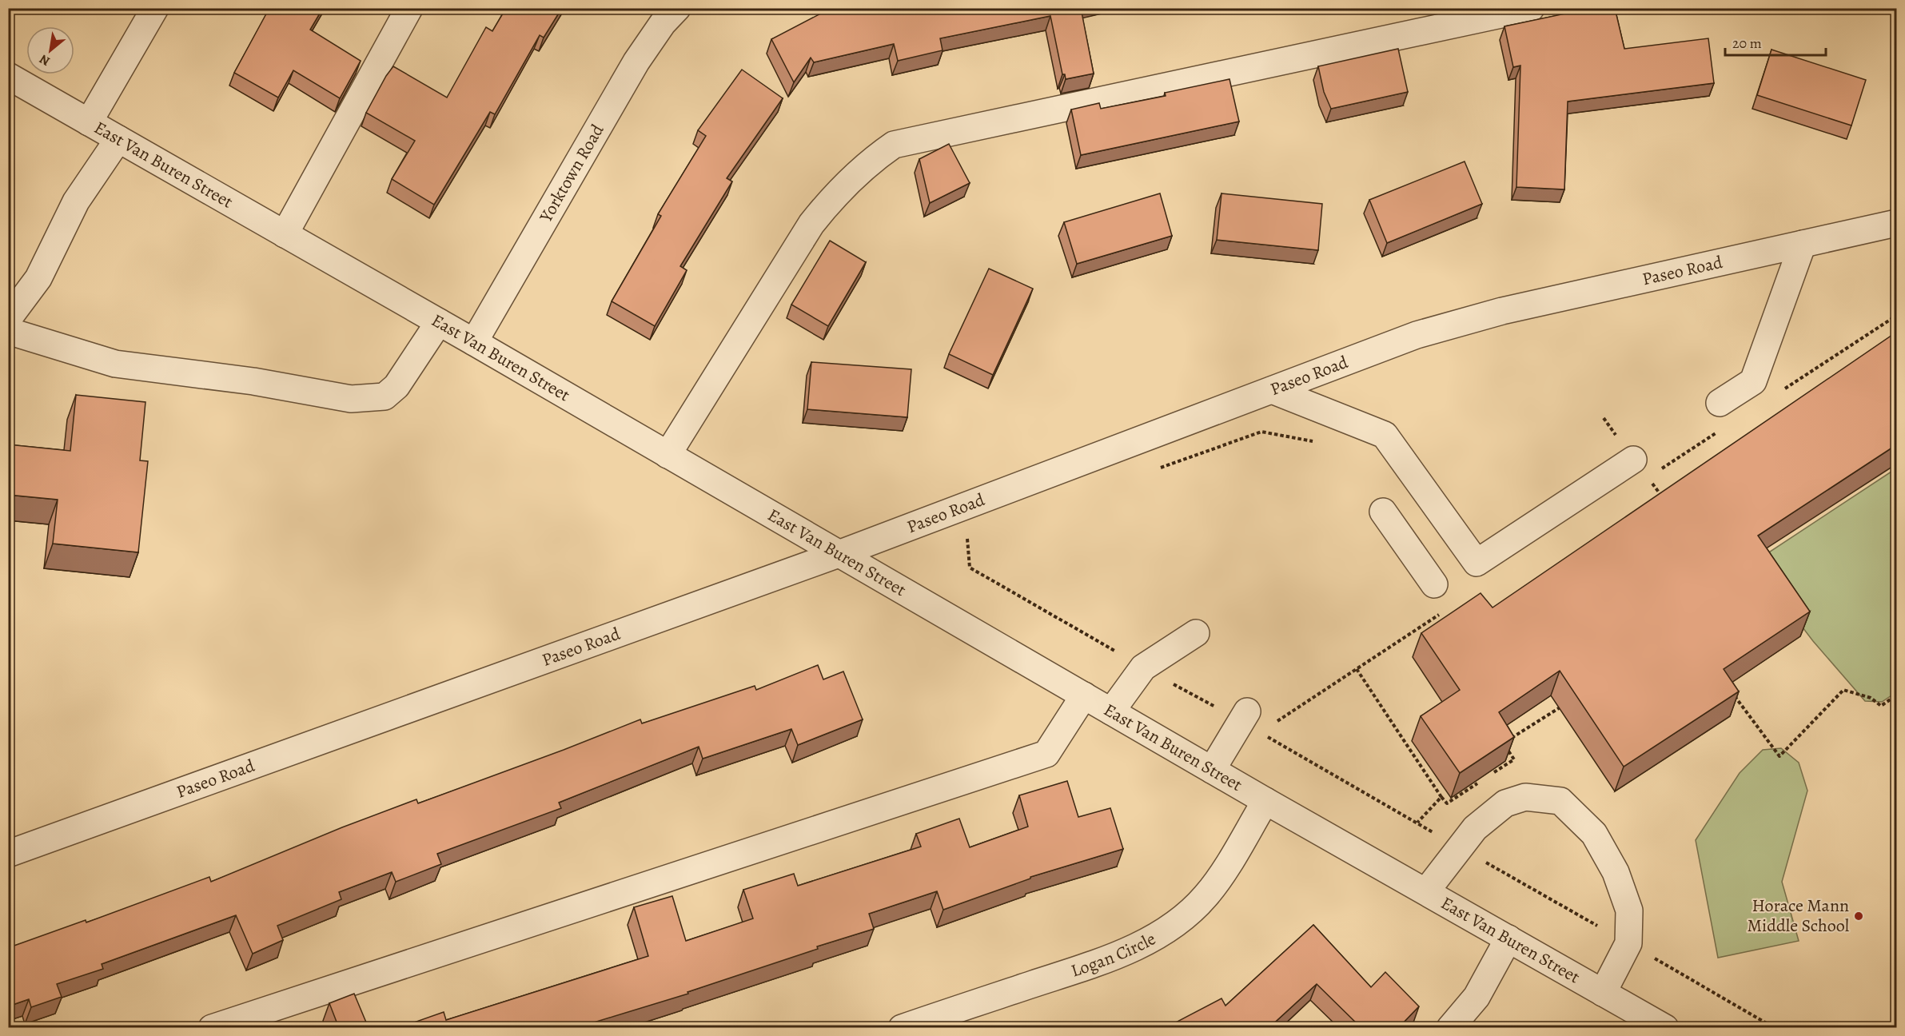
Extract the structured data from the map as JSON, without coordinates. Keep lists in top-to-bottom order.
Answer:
{
  "streets": {
    "street": [
      "East Van Buren Street",
      "Yorktown Road",
      "Paseo Road",
      "Logan Circle"
    ]
  },
  "crossings": [
    ["East Van Buren Street", "Yorktown Road"],
    ["East Van Buren Street", "Paseo Road"],
    ["East Van Buren Street", "Logan Circle"]
  ],
  "places": ["Horace Mann Middle School"],
  "scale_bar": "20 m",
  "north": "bottom left"
}
